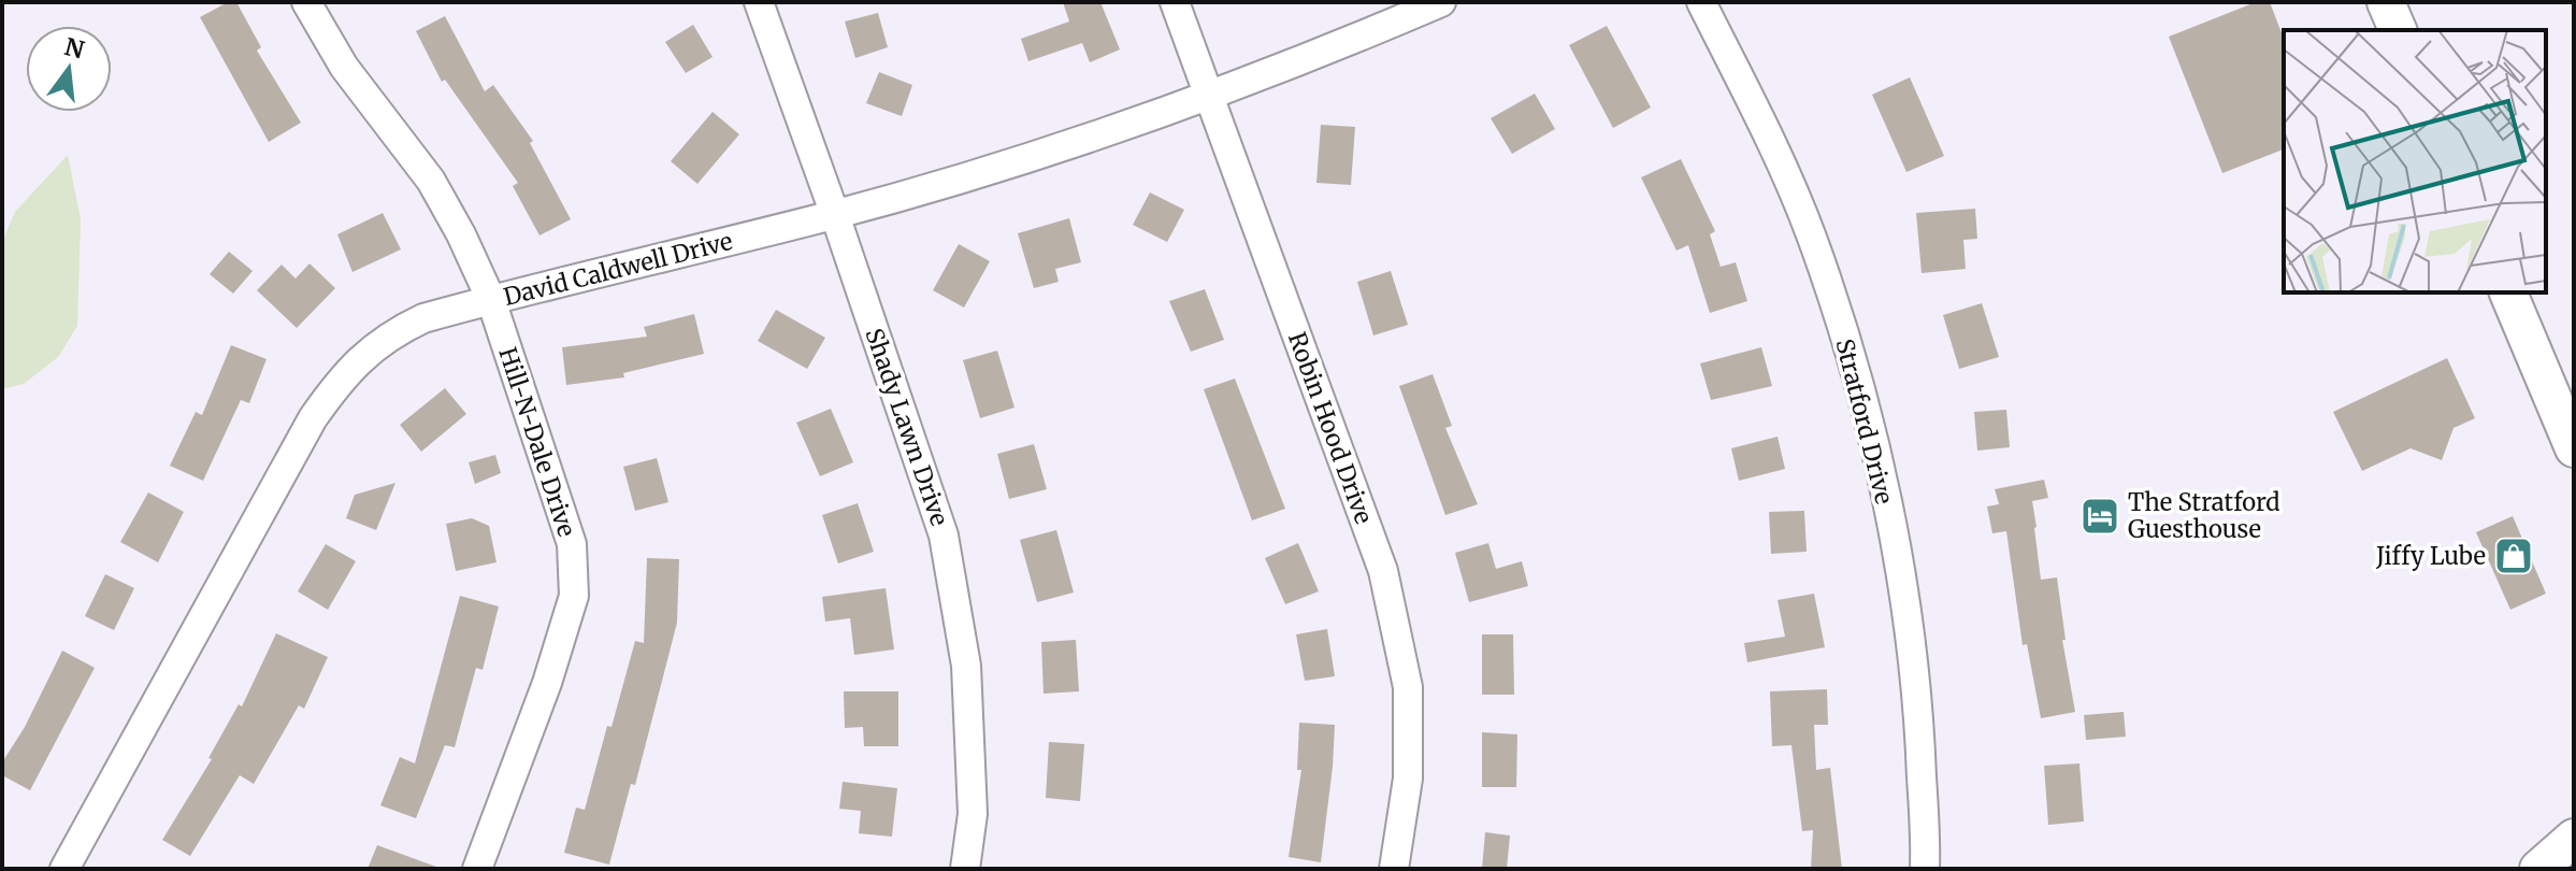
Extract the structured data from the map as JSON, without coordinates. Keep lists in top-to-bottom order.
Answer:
{
  "streets": {
    "street": [
      "David Caldwell Drive",
      "Stratford Drive",
      "Shady Lawn Drive",
      "Robin Hood Drive",
      "Hill-N-Dale Drive"
    ]
  },
  "crossings": [
    ["David Caldwell Drive", "Shady Lawn Drive"],
    ["David Caldwell Drive", "Robin Hood Drive"],
    ["David Caldwell Drive", "Hill-N-Dale Drive"]
  ],
  "places": {
    "hotel": ["The Stratford Guesthouse"],
    "shop": ["Jiffy Lube"]
  },
  "north": "top"
}
